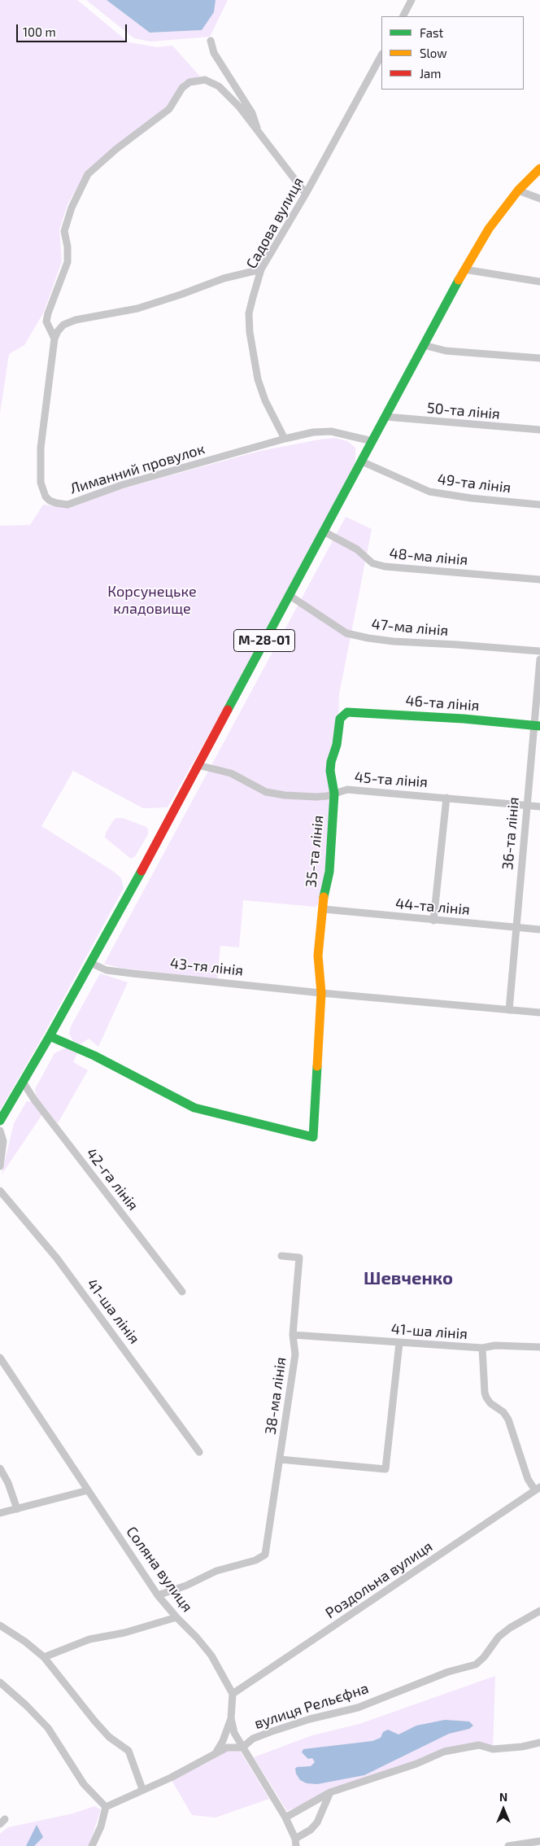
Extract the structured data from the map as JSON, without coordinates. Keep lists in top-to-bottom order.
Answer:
{
  "streets": {
    "main road": ["М-28-01", "46-та лінія", "35-та лінія"],
    "street": [
      "Садова вулиця",
      "50-та лінія",
      "Лиманний провулок",
      "49-та лінія",
      "48-ма лінія",
      "47-ма лінія",
      "45-та лінія",
      "36-та лінія",
      "44-та лінія",
      "43-тя лінія",
      "42-га лінія",
      "41-ша лінія",
      "38-ма лінія",
      "Соляна вулиця",
      "Роздольна вулиця",
      "вулиця Рельєфна"
    ]
  },
  "crossings": [
    ["Садова вулиця", "Лиманний провулок"],
    ["50-та лінія", "М-28-01"],
    ["Лиманний провулок", "М-28-01"],
    ["49-та лінія", "М-28-01"],
    ["48-ма лінія", "М-28-01"],
    ["47-ма лінія", "М-28-01"],
    ["М-28-01", "45-та лінія"],
    ["М-28-01", "43-тя лінія"],
    ["М-28-01", "42-га лінія"],
    ["46-та лінія", "36-та лінія"],
    ["46-та лінія", "35-та лінія"],
    ["45-та лінія", "36-та лінія"],
    ["45-та лінія", "35-та лінія"],
    ["36-та лінія", "44-та лінія"],
    ["36-та лінія", "43-тя лінія"],
    ["35-та лінія", "44-та лінія"],
    ["35-та лінія", "43-тя лінія"],
    ["41-ша лінія", "38-ма лінія"],
    ["38-ма лінія", "Соляна вулиця"],
    ["Соляна вулиця", "Роздольна вулиця"]
  ],
  "districts": ["Шевченко"],
  "parks": ["Корсунецьке кладовище"],
  "legend": ["Fast", "Slow", "Jam"],
  "scale_bar": "100 m",
  "north": "top"
}
